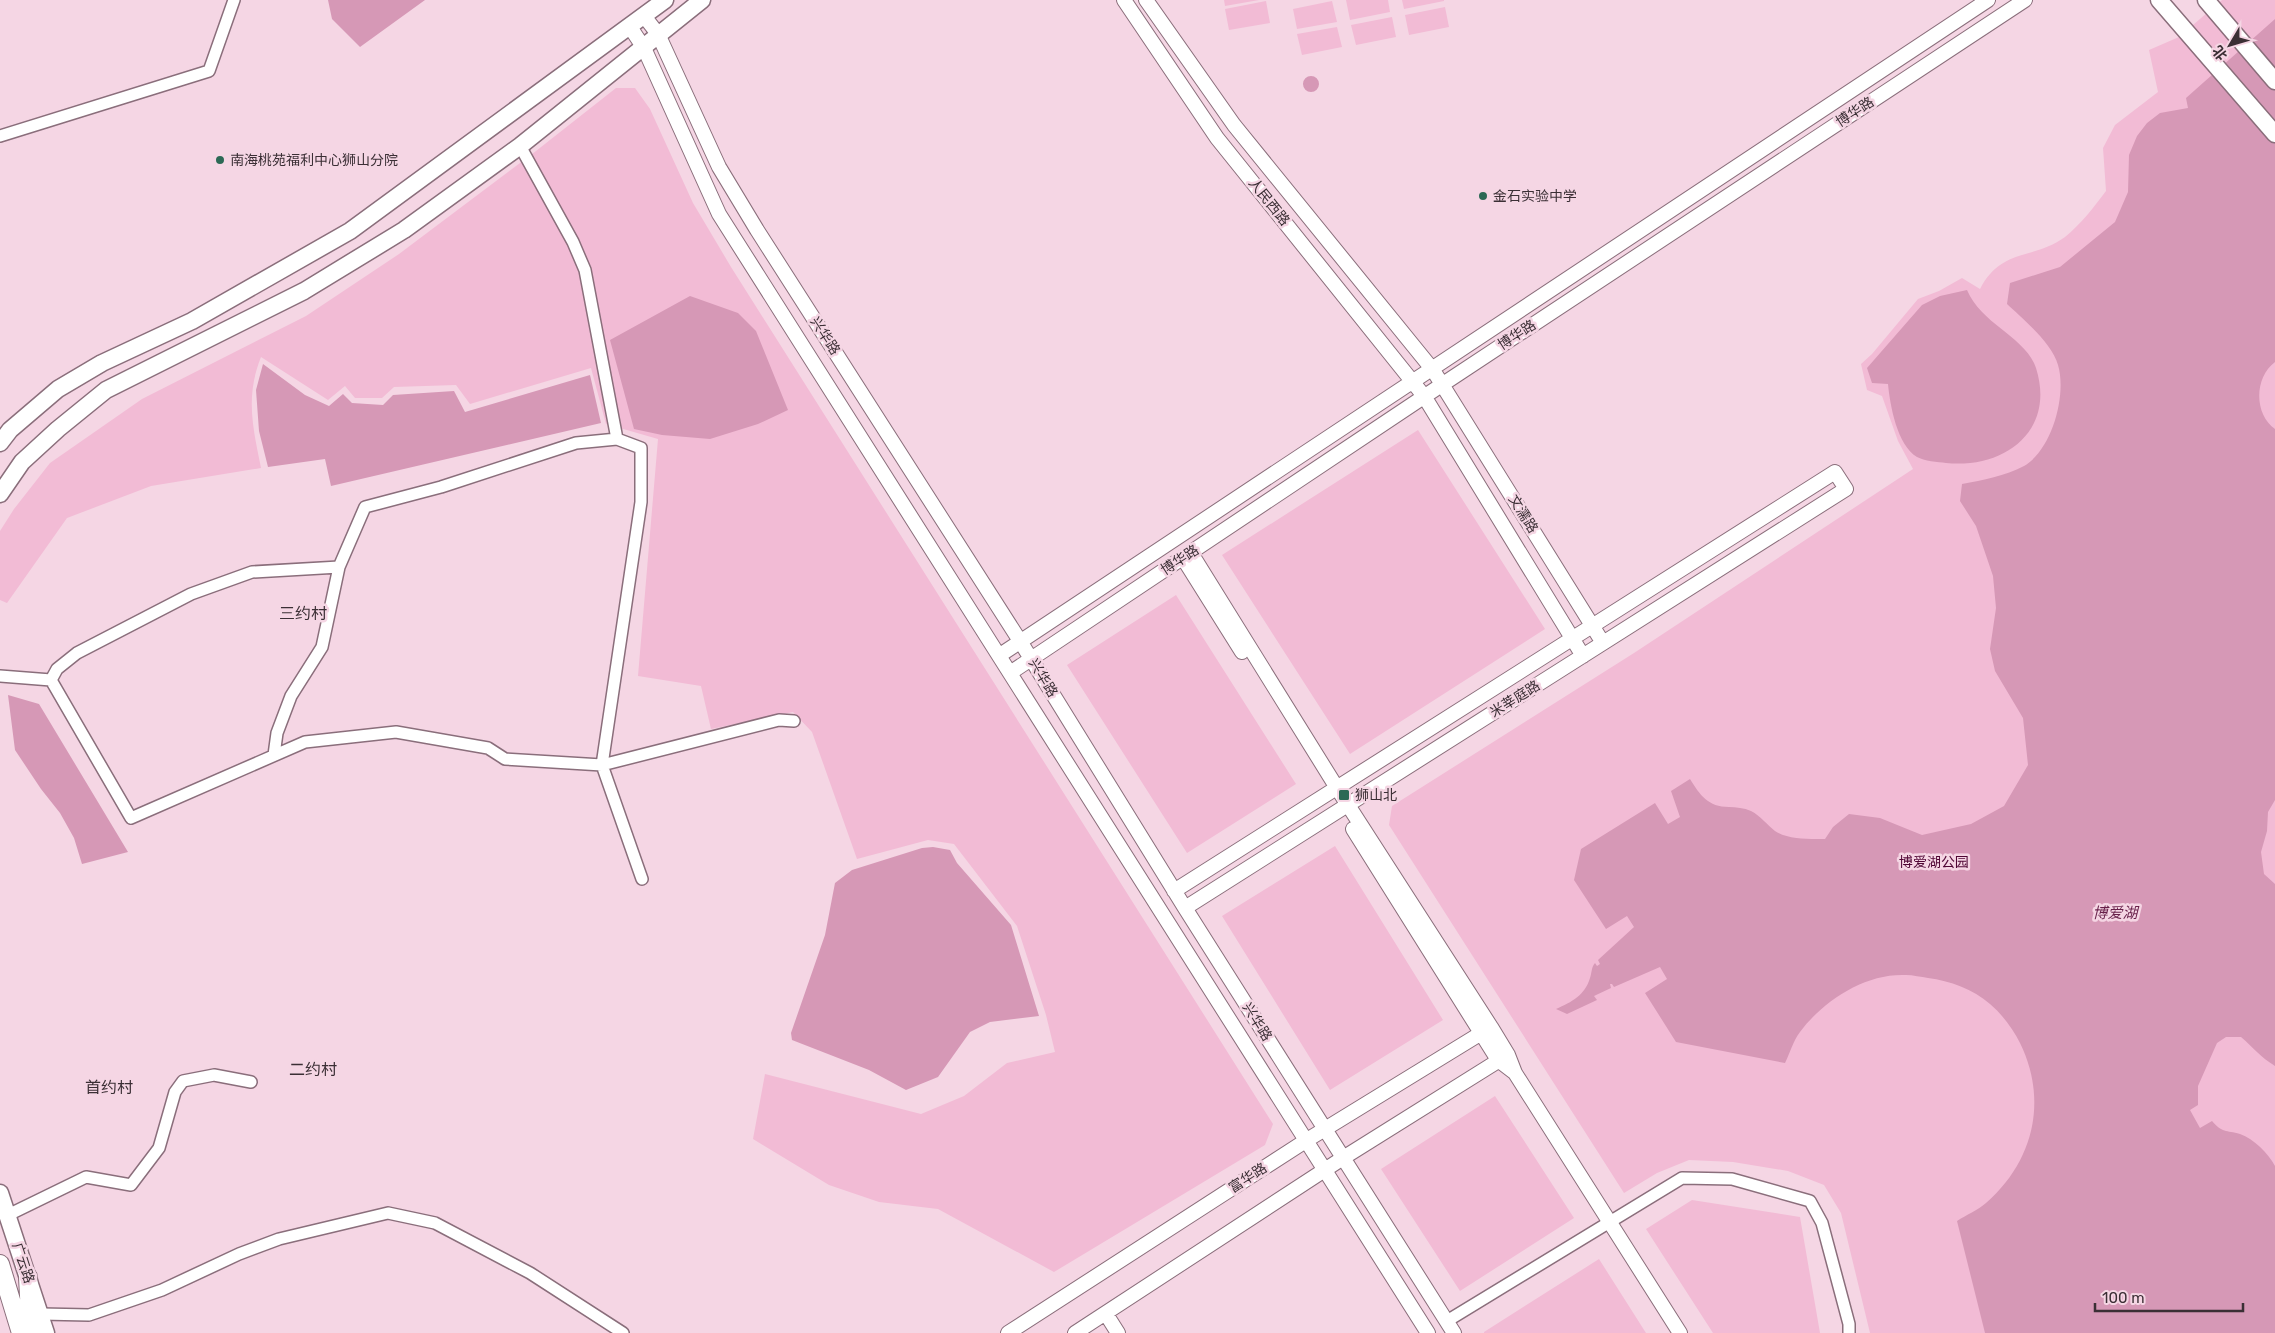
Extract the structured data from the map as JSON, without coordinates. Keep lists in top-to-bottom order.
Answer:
{
  "streets": {
    "main road": ["广云路"],
    "street": [
      "博华路",
      "人民西路",
      "兴华路",
      "文濡路",
      "米莘庭路",
      "富华路"
    ]
  },
  "crossings": [
    ["博华路", "人民西路"],
    ["博华路", "兴华路"],
    ["博华路", "文濡路"],
    ["人民西路", "文濡路"],
    ["兴华路", "米莘庭路"],
    ["兴华路", "富华路"],
    ["文濡路", "米莘庭路"]
  ],
  "districts": ["三约村", "二约村", "首约村"],
  "water": ["博爱湖"],
  "parks": ["博爱湖公园"],
  "places": {
    "other": ["南海桃苑福利中心狮山分院", "金石实验中学"],
    "transit": ["狮山北"]
  },
  "scale_bar": "100 m",
  "north": "bottom left"
}
